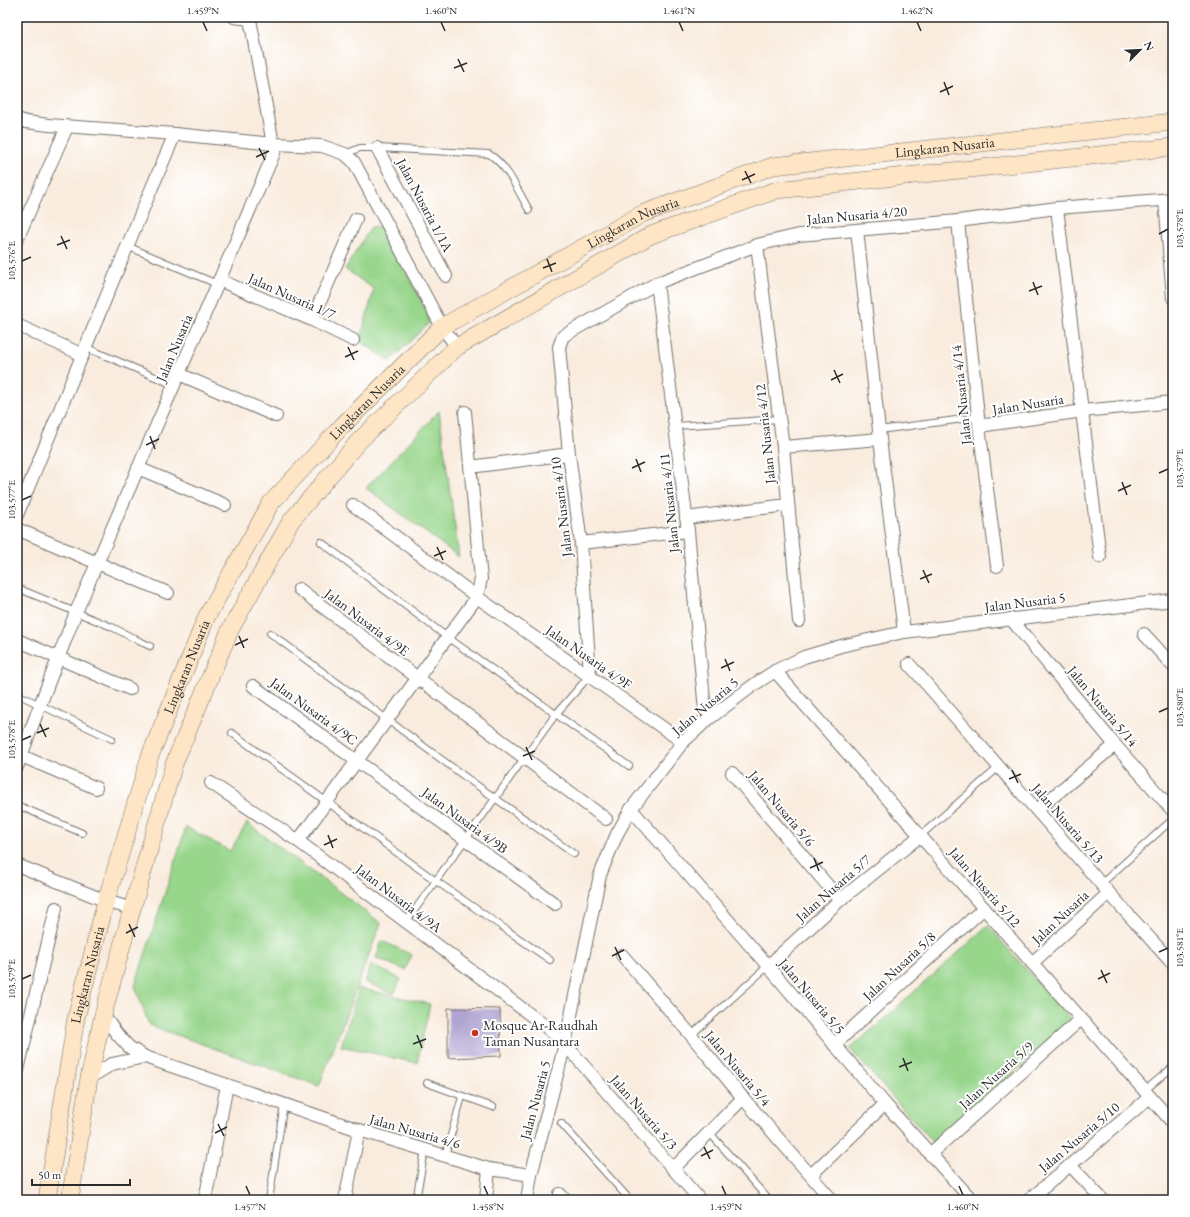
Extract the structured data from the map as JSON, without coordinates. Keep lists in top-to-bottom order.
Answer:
{
  "streets": {
    "main road": ["Lingkaran Nusaria"],
    "street": [
      "Jalan Nusaria 1/1A",
      "Jalan Nusaria 4/20",
      "Jalan Nusaria 1/7",
      "Jalan Nusaria",
      "Jalan Nusaria 4/14",
      "Jalan Nusaria 4/12",
      "Jalan Nusaria 4/11",
      "Jalan Nusaria 4/10",
      "Jalan Nusaria 5",
      "Jalan Nusaria 4/9E",
      "Jalan Nusaria 4/9F",
      "Jalan Nusaria 5/14",
      "Jalan Nusaria 4/9C",
      "Jalan Nusaria 5/6",
      "Jalan Nusaria 4/9B",
      "Jalan Nusaria 5/13",
      "Jalan Nusaria 5/12",
      "Jalan Nusaria 5/7",
      "Jalan Nusaria 4/9A",
      "Jalan Nusaria 5/8",
      "Jalan Nusaria 5/5",
      "Jalan Nusaria 5/4",
      "Jalan Nusaria 5/9",
      "Jalan Nusaria 5/3",
      "Jalan Nusaria 4/6",
      "Jalan Nusaria 5/10"
    ]
  },
  "crossings": [
    ["Jalan Nusaria 4/20", "Jalan Nusaria 4/14"],
    ["Jalan Nusaria 4/20", "Jalan Nusaria 4/12"],
    ["Jalan Nusaria 4/20", "Jalan Nusaria 4/11"],
    ["Jalan Nusaria 4/20", "Jalan Nusaria 4/10"],
    ["Jalan Nusaria 1/7", "Jalan Nusaria"],
    ["Jalan Nusaria", "Jalan Nusaria 4/14"],
    ["Jalan Nusaria", "Jalan Nusaria 5/13"],
    ["Jalan Nusaria", "Jalan Nusaria 5/12"],
    ["Jalan Nusaria 4/11", "Jalan Nusaria 5"],
    ["Jalan Nusaria 4/10", "Jalan Nusaria 4/9F"],
    ["Jalan Nusaria 5", "Jalan Nusaria 4/9F"],
    ["Jalan Nusaria 5", "Jalan Nusaria 5/14"],
    ["Jalan Nusaria 5", "Jalan Nusaria 5/12"],
    ["Jalan Nusaria 5", "Jalan Nusaria 4/9A"],
    ["Jalan Nusaria 5", "Jalan Nusaria 5/5"],
    ["Jalan Nusaria 5", "Jalan Nusaria 5/3"],
    ["Jalan Nusaria 5", "Jalan Nusaria 4/6"],
    ["Jalan Nusaria 4/9C", "Jalan Nusaria 4/9B"],
    ["Jalan Nusaria 5/6", "Jalan Nusaria 5/7"],
    ["Jalan Nusaria 5/12", "Jalan Nusaria 5/7"],
    ["Jalan Nusaria 5/12", "Jalan Nusaria 5/8"],
    ["Jalan Nusaria 5/12", "Jalan Nusaria 5/9"],
    ["Jalan Nusaria 5/12", "Jalan Nusaria 5/10"],
    ["Jalan Nusaria 5/7", "Jalan Nusaria 5/5"],
    ["Jalan Nusaria 4/9A", "Jalan Nusaria 5/3"],
    ["Jalan Nusaria 5/8", "Jalan Nusaria 5/5"],
    ["Jalan Nusaria 5/5", "Jalan Nusaria 5/9"]
  ],
  "places": ["Mosque Ar-Raudhah Taman Nusantara"],
  "scale_bar": "50 m",
  "north": "top right",
  "coordinates": [
    "1.459°N",
    "1.460°N",
    "1.461°N",
    "1.462°N",
    "103.578°E",
    "103.576°E",
    "103.579°E",
    "103.577°E",
    "103.580°E",
    "103.581°E",
    "1.457°N",
    "1.458°N"
  ]
}
